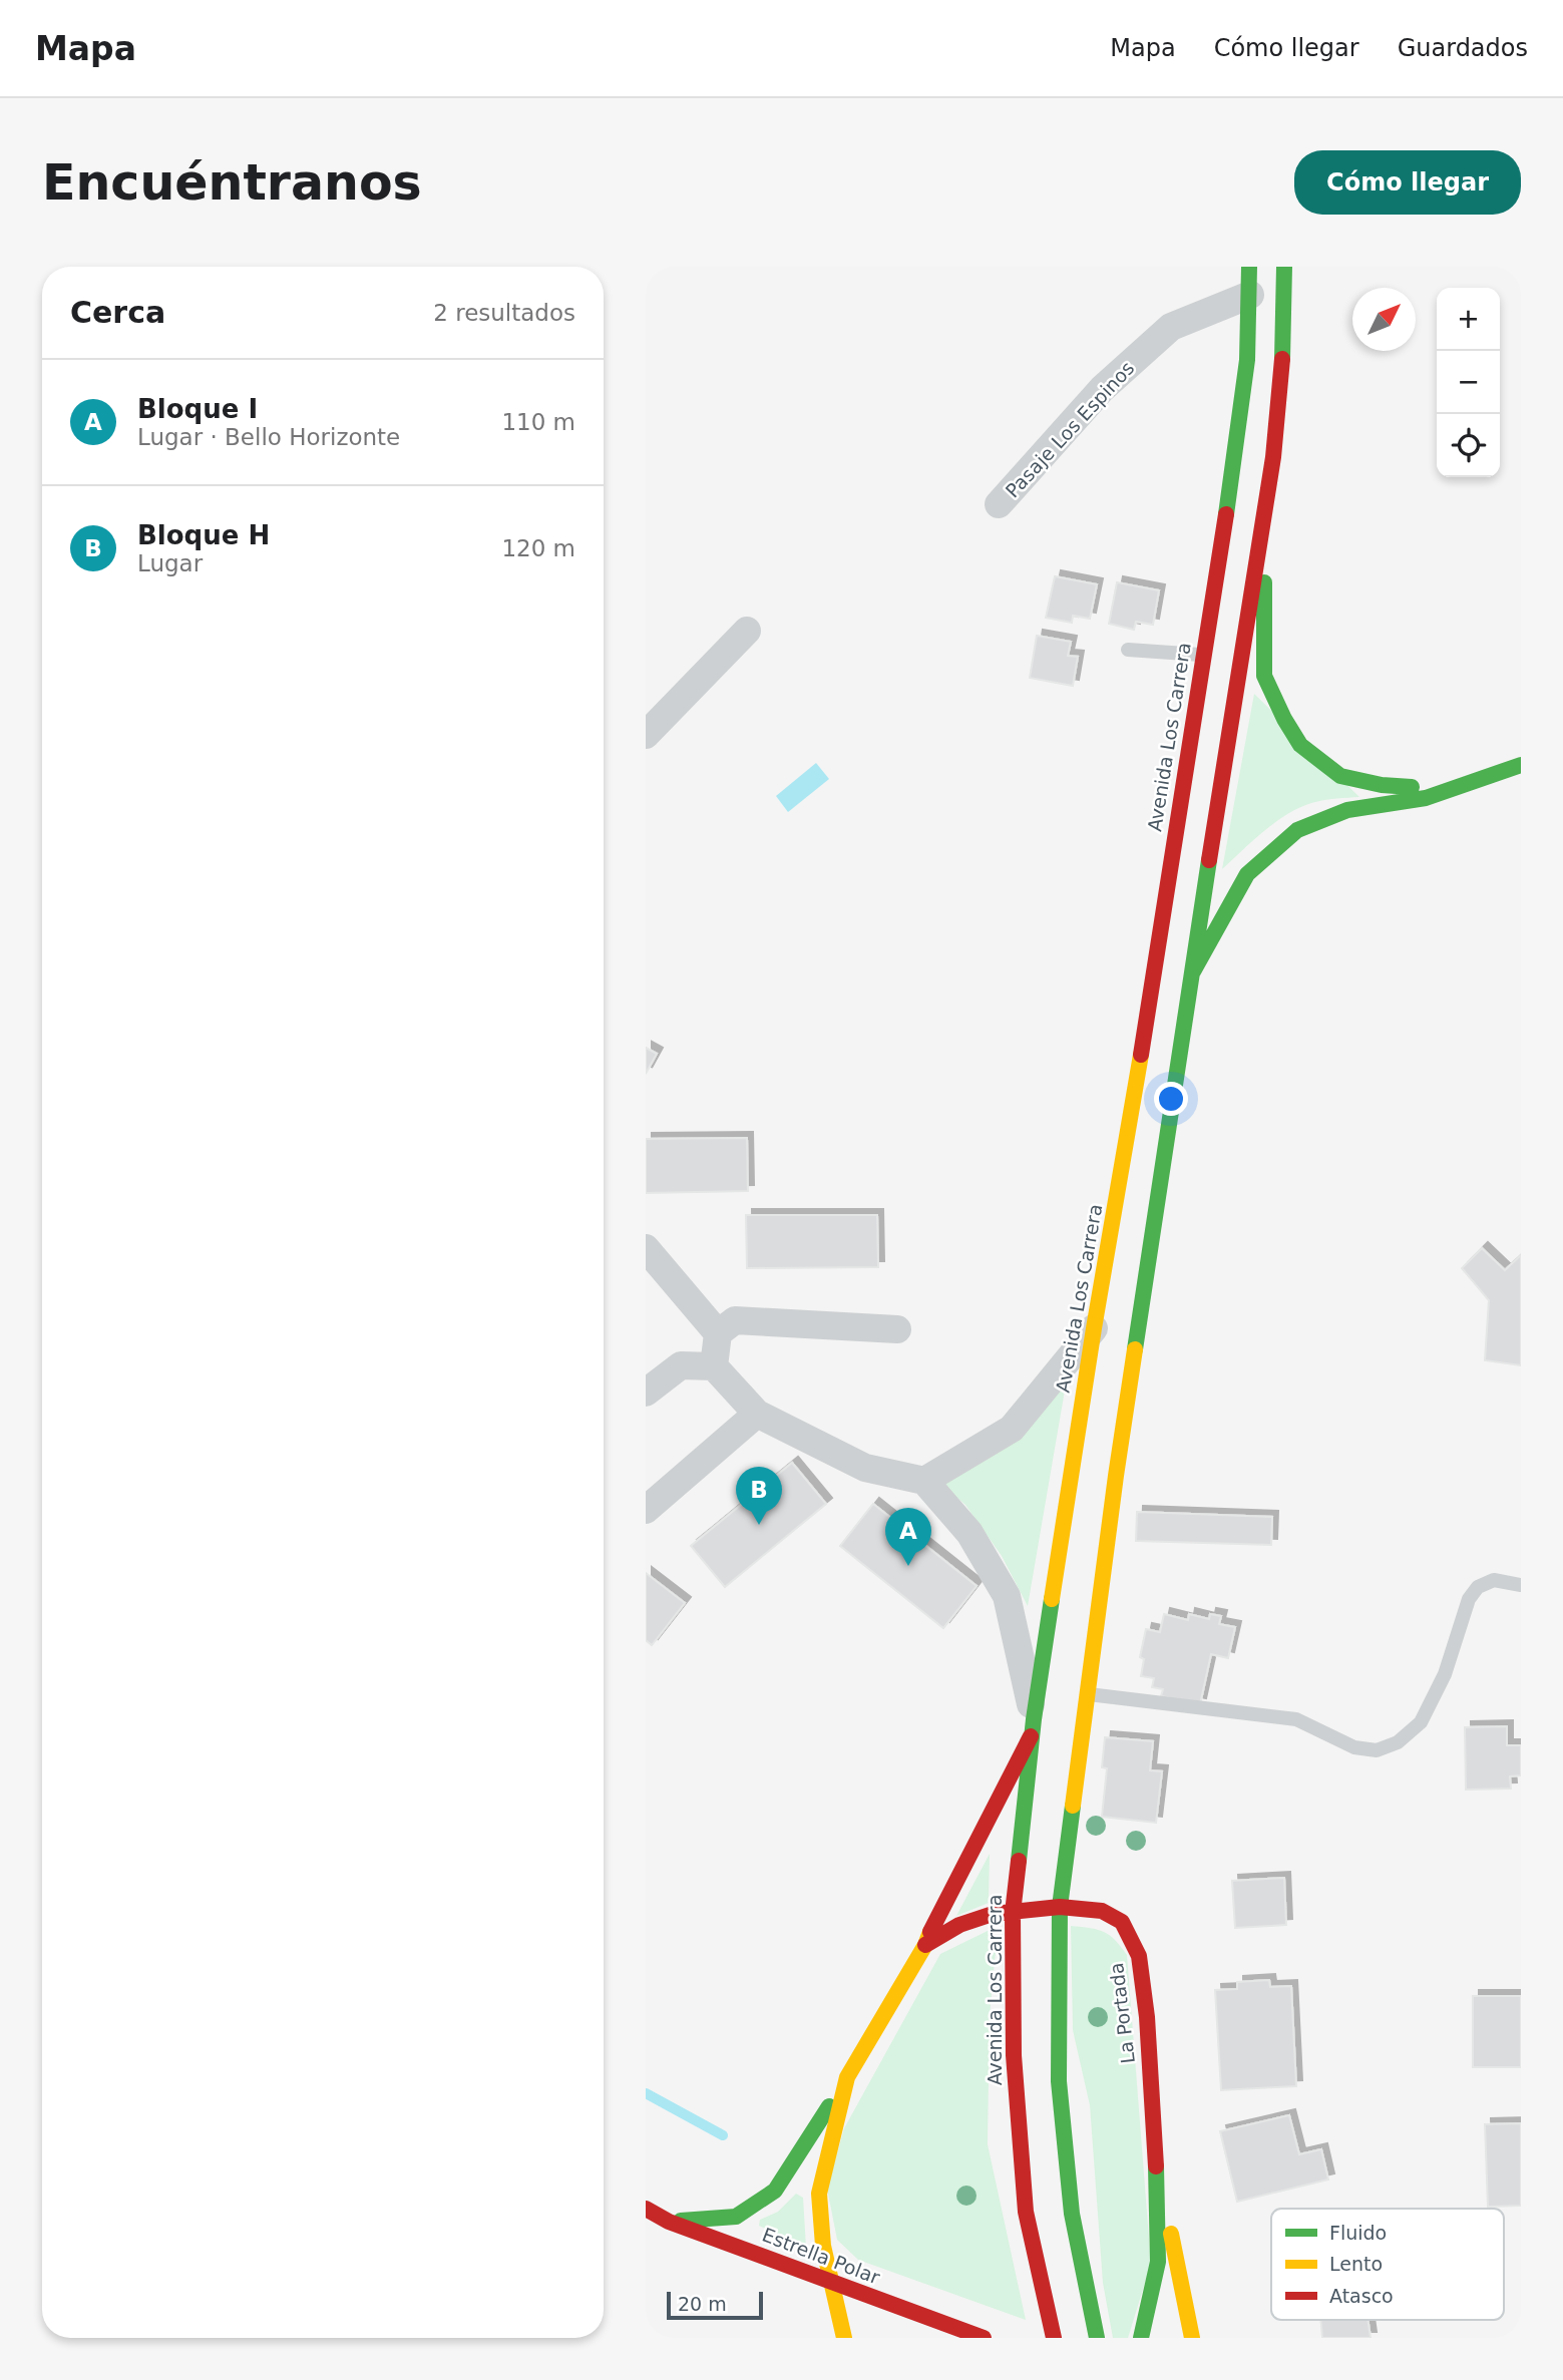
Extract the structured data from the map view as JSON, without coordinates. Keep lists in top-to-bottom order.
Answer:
{
  "streets": {
    "main road": ["Avenida Los Carrera", "La Portada", "Estrella Polar"],
    "street": ["Pasaje Los Espinos"]
  },
  "crossings": [
    ["Pasaje Los Espinos", "Avenida Los Carrera"],
    ["Avenida Los Carrera", "La Portada"]
  ],
  "legend": ["Fluido", "Lento", "Atasco"],
  "scale_bar": "20 m",
  "north": "top right",
  "page": {
    "header": "Mapa",
    "nav": ["Mapa", "Cómo llegar", "Guardados"],
    "buttons": "Cómo llegar",
    "title": "Encuéntranos",
    "heading": ["Cerca", "2 resultados"],
    "map_buttons": ["+", "−"],
    "list": [
      {
        "mark": "A",
        "name": "Bloque I",
        "note": "Lugar · Bello Horizonte",
        "value": "110 m"
      },
      {
        "mark": "B",
        "name": "Bloque H",
        "note": "Lugar",
        "value": "120 m"
      }
    ],
    "pins": ["B", "A"],
    "scale": "20 m"
  }
}
